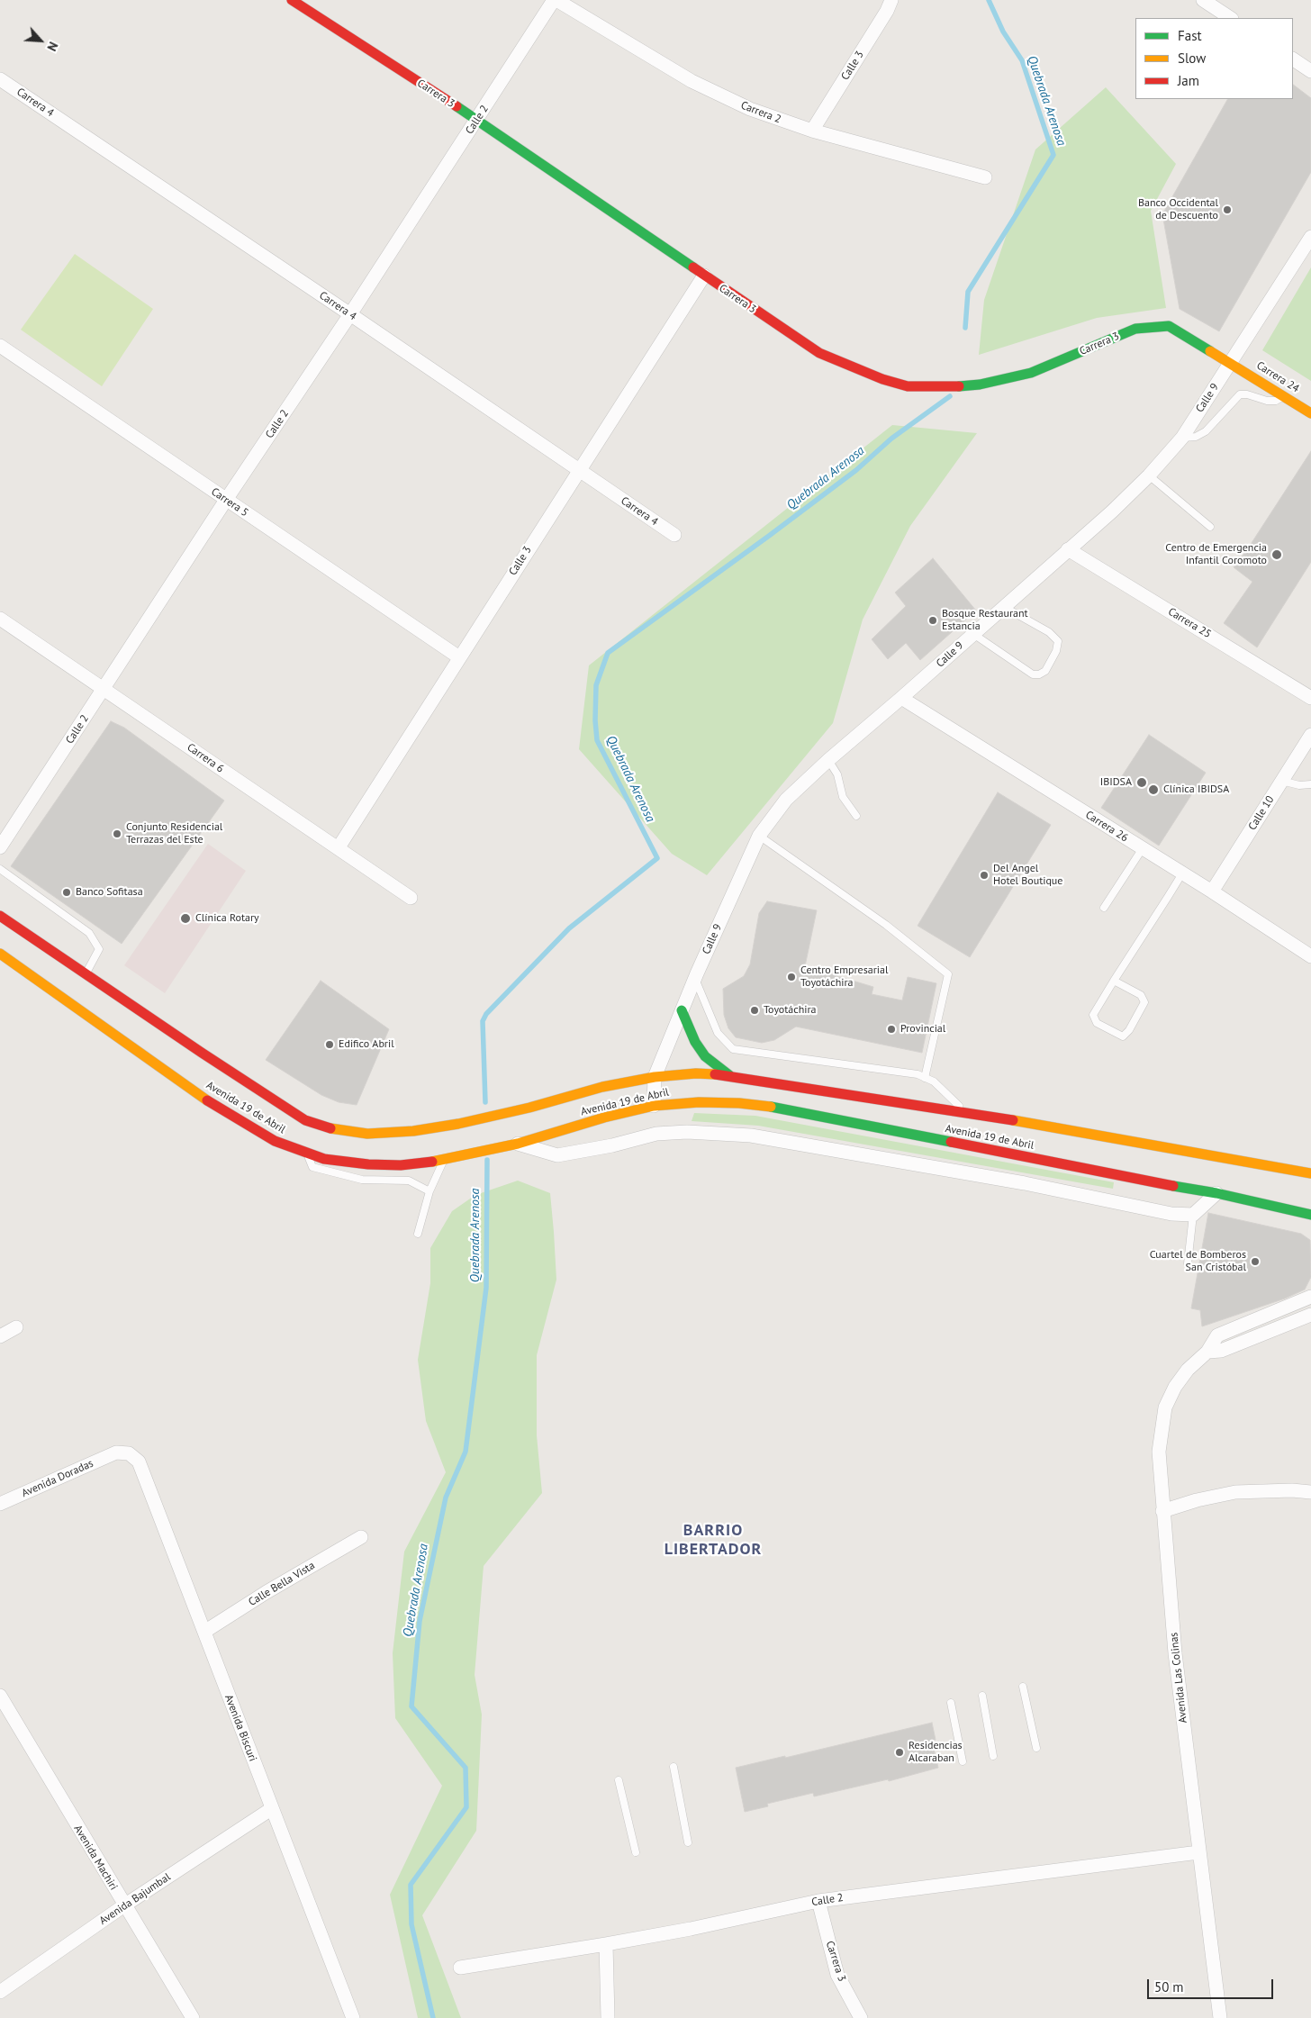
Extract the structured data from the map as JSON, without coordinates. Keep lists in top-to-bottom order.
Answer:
{
  "streets": {
    "main road": ["Carrera 3", "Carrera 24", "Avenida 19 de Abril"],
    "street": [
      "Calle 3",
      "Carrera 4",
      "Carrera 2",
      "Calle 2",
      "Calle 9",
      "Carrera 5",
      "Carrera 25",
      "Carrera 6",
      "Calle 10",
      "Carrera 26",
      "Avenida Doradas",
      "Calle Bella Vista",
      "Avenida Las Colinas",
      "Avenida Biscuri",
      "Avenida Machiri",
      "Avenida Bajumbal"
    ]
  },
  "crossings": [
    ["Calle 3", "Carrera 3"],
    ["Calle 3", "Carrera 4"],
    ["Calle 3", "Carrera 2"],
    ["Calle 3", "Carrera 5"],
    ["Calle 3", "Carrera 6"],
    ["Carrera 3", "Calle 2"],
    ["Carrera 3", "Carrera 24"],
    ["Carrera 3", "Calle 9"],
    ["Carrera 4", "Calle 2"],
    ["Carrera 2", "Calle 2"],
    ["Calle 2", "Carrera 5"],
    ["Calle 2", "Carrera 6"],
    ["Calle 2", "Avenida Las Colinas"],
    ["Carrera 24", "Calle 9"],
    ["Calle 9", "Carrera 25"],
    ["Calle 9", "Carrera 26"],
    ["Calle 9", "Avenida 19 de Abril"],
    ["Calle 10", "Carrera 26"],
    ["Avenida Doradas", "Avenida Biscuri"],
    ["Calle Bella Vista", "Avenida Biscuri"],
    ["Avenida Biscuri", "Avenida Bajumbal"],
    ["Avenida Machiri", "Avenida Bajumbal"]
  ],
  "districts": ["BARRIO LIBERTADOR"],
  "water": ["Quebrada Arenosa"],
  "places": [
    "Banco Occidental de Descuento",
    "Centro de Emergencia Infantil Coromoto",
    "Bosque Restaurant Estancia",
    "IBIDSA",
    "Clínica IBIDSA",
    "Conjunto Residencial Terrazas del Este",
    "Del Angel Hotel Boutique",
    "Banco Sofitasa",
    "Clínica Rotary",
    "Centro Empresarial Toyotáchira",
    "Toyotáchira",
    "Provincial",
    "Edifico Abril",
    "Cuartel de Bomberos San Cristóbal",
    "Residencias Alcaraban"
  ],
  "legend": ["Fast", "Slow", "Jam"],
  "scale_bar": "50 m",
  "north": "bottom right"
}
